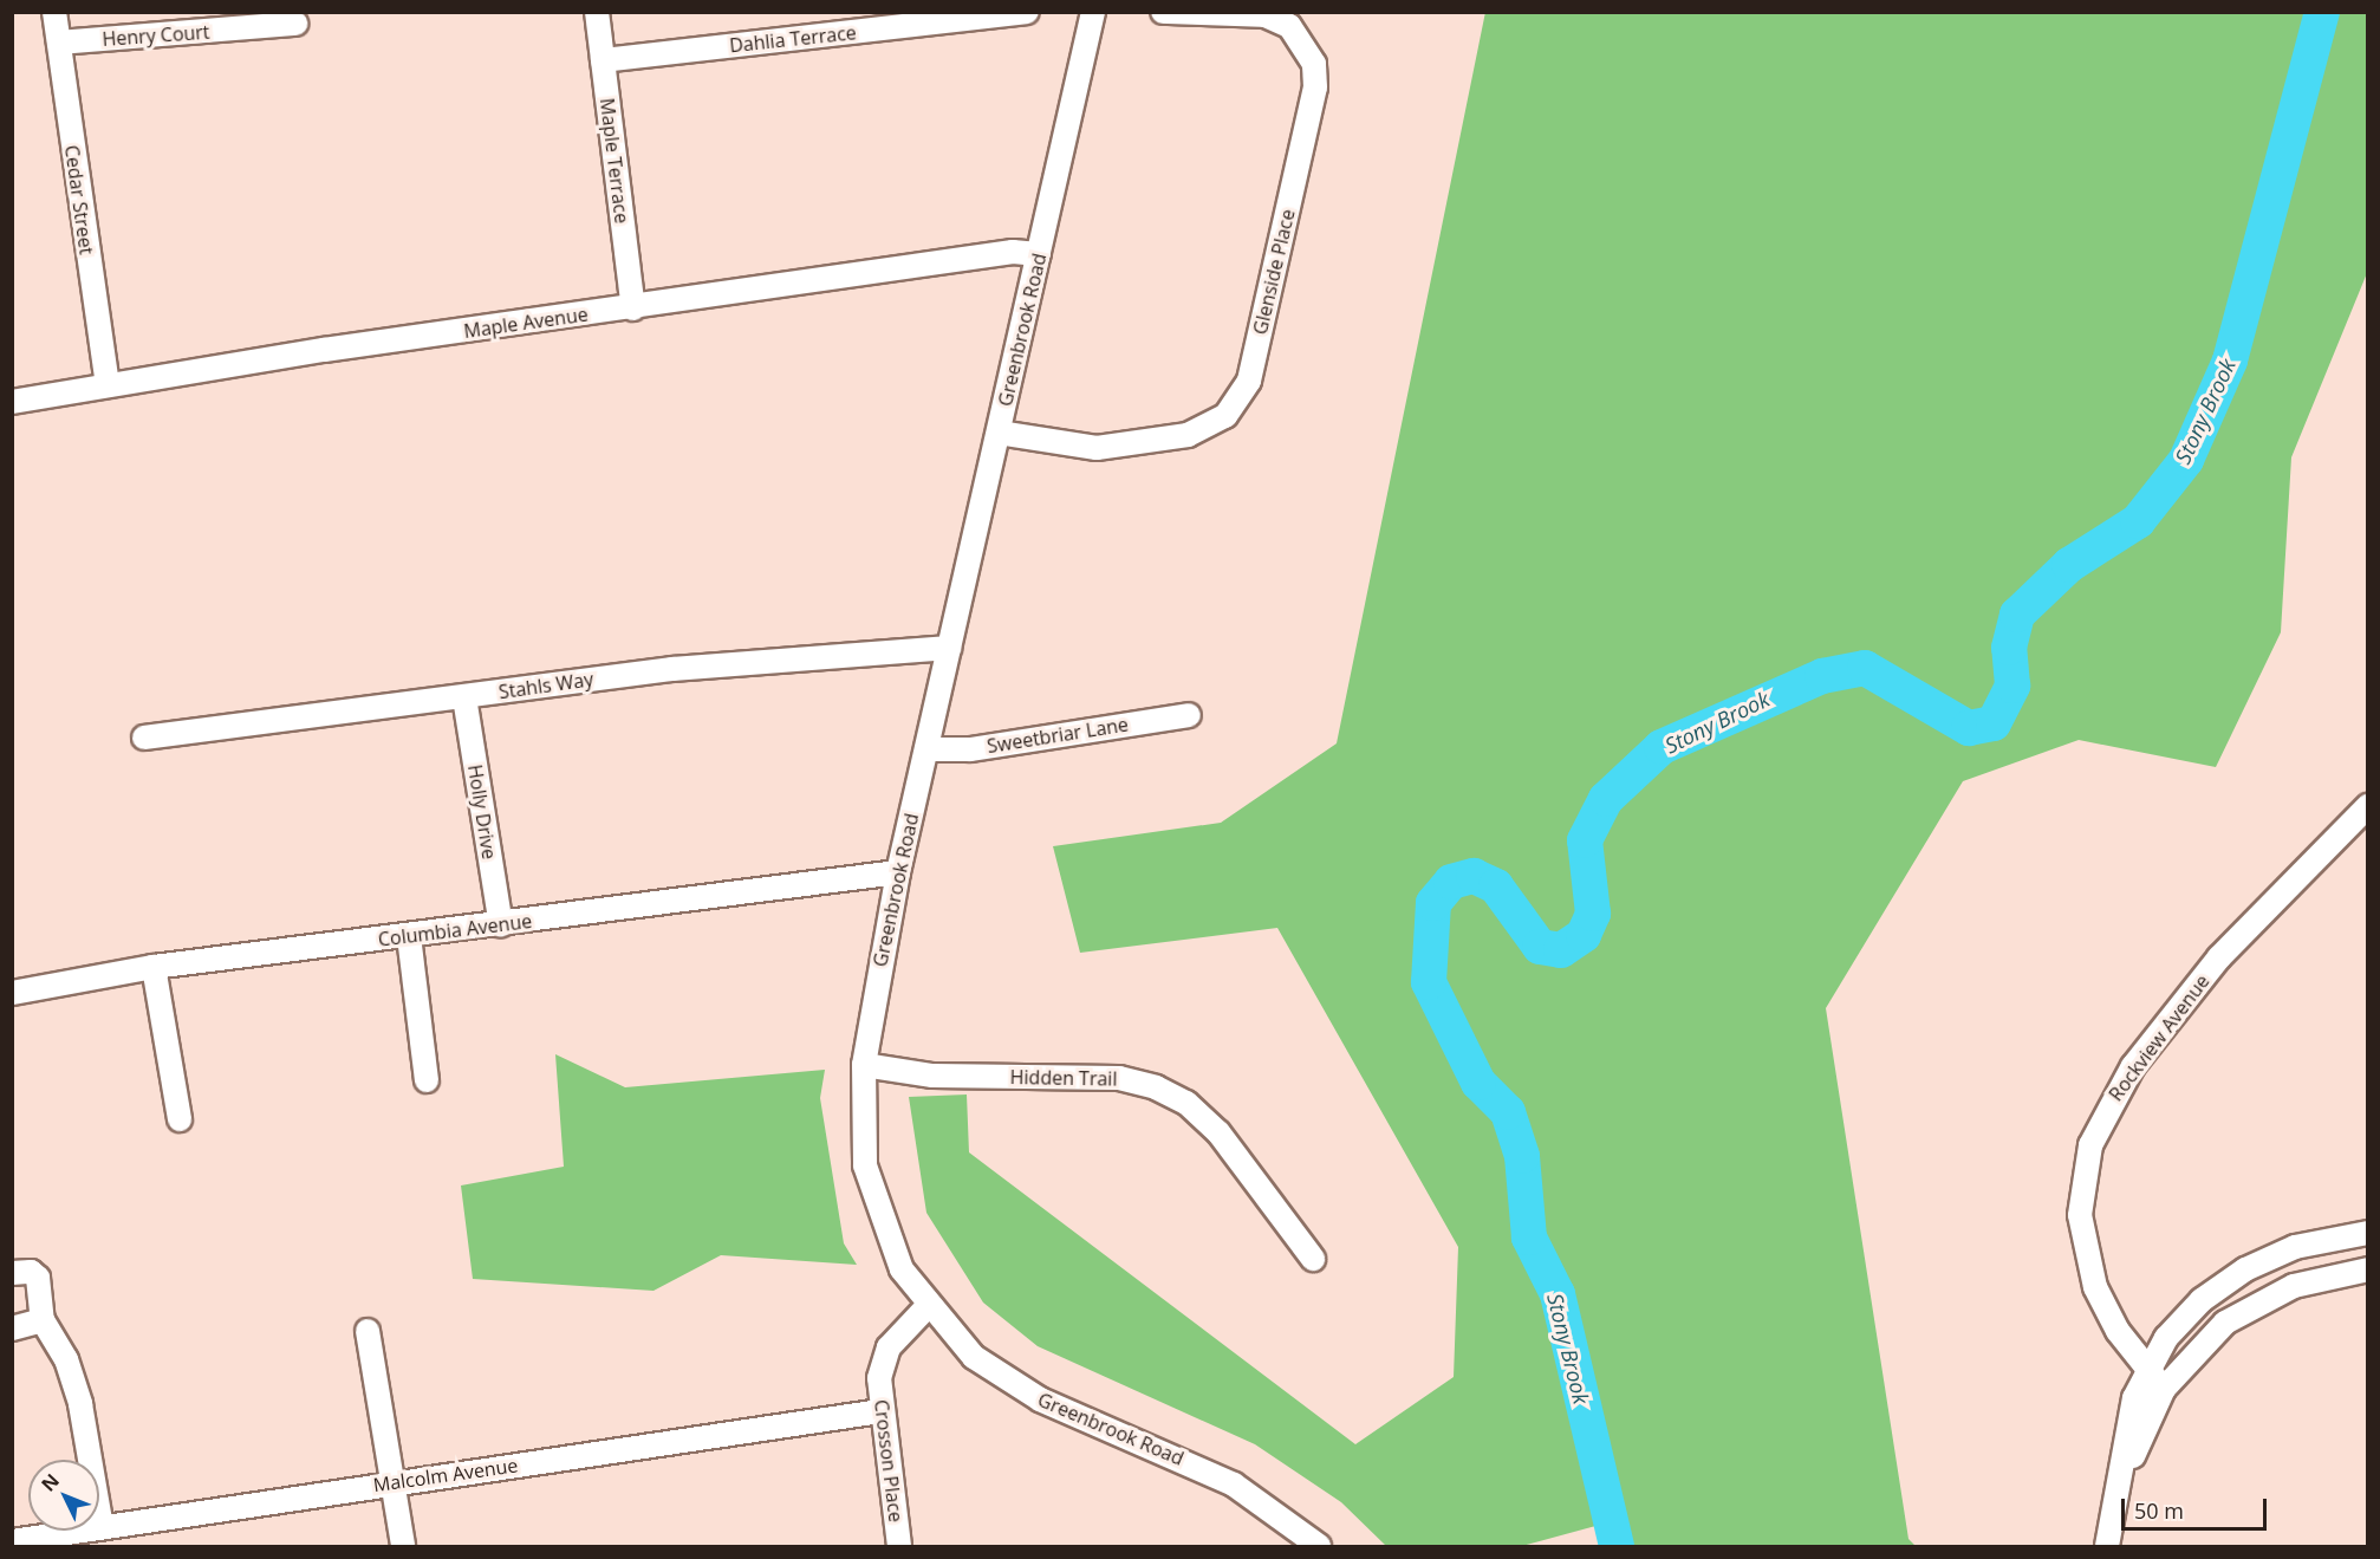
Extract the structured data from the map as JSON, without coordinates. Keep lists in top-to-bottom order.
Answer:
{
  "streets": {
    "street": [
      "Henry Court",
      "Dahlia Terrace",
      "Maple Terrace",
      "Cedar Street",
      "Glenside Place",
      "Maple Avenue",
      "Greenbrook Road",
      "Stahls Way",
      "Sweetbriar Lane",
      "Holly Drive",
      "Columbia Avenue",
      "Rockview Avenue",
      "Hidden Trail",
      "Crosson Place",
      "Malcolm Avenue"
    ]
  },
  "crossings": [
    ["Henry Court", "Cedar Street"],
    ["Dahlia Terrace", "Maple Terrace"],
    ["Maple Terrace", "Maple Avenue"],
    ["Cedar Street", "Maple Avenue"],
    ["Glenside Place", "Greenbrook Road"],
    ["Maple Avenue", "Greenbrook Road"],
    ["Greenbrook Road", "Stahls Way"],
    ["Greenbrook Road", "Sweetbriar Lane"],
    ["Greenbrook Road", "Columbia Avenue"],
    ["Greenbrook Road", "Hidden Trail"],
    ["Greenbrook Road", "Crosson Place"],
    ["Stahls Way", "Holly Drive"],
    ["Holly Drive", "Columbia Avenue"],
    ["Crosson Place", "Malcolm Avenue"]
  ],
  "water": ["Stony Brook"],
  "scale_bar": "50 m",
  "north": "top left"
}
